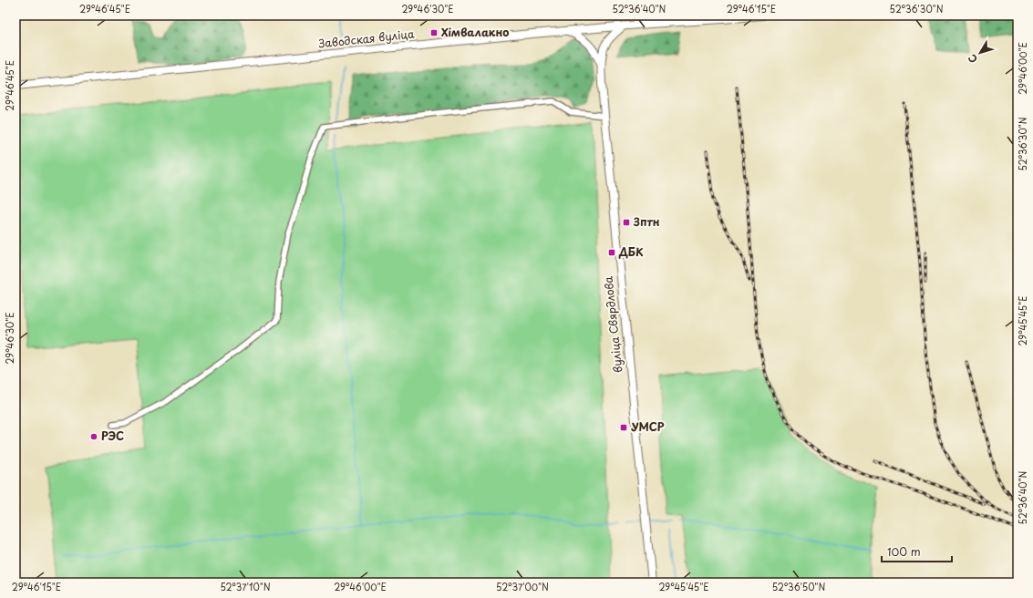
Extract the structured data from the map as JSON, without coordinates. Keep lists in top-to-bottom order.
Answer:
{
  "streets": {
    "main road": ["Заводская вуліца", "вуліца Свярдлова"]
  },
  "crossings": [
    ["Заводская вуліца", "вуліца Свярдлова"]
  ],
  "places": {
    "transit": [
      "Хімвалакно",
      "Зптн",
      "ДБК",
      "УМСР"
    ],
    "other": ["РЭС"]
  },
  "scale_bar": "100 m",
  "north": "bottom left",
  "coordinates": [
    "29°46'45\"E",
    "29°46'30\"E",
    "52°36'40\"N",
    "29°46'15\"E",
    "52°36'30\"N",
    "29°46'00\"E",
    "29°45'45\"E",
    "52°37'10\"N",
    "52°37'00\"N",
    "52°36'50\"N"
  ]
}
